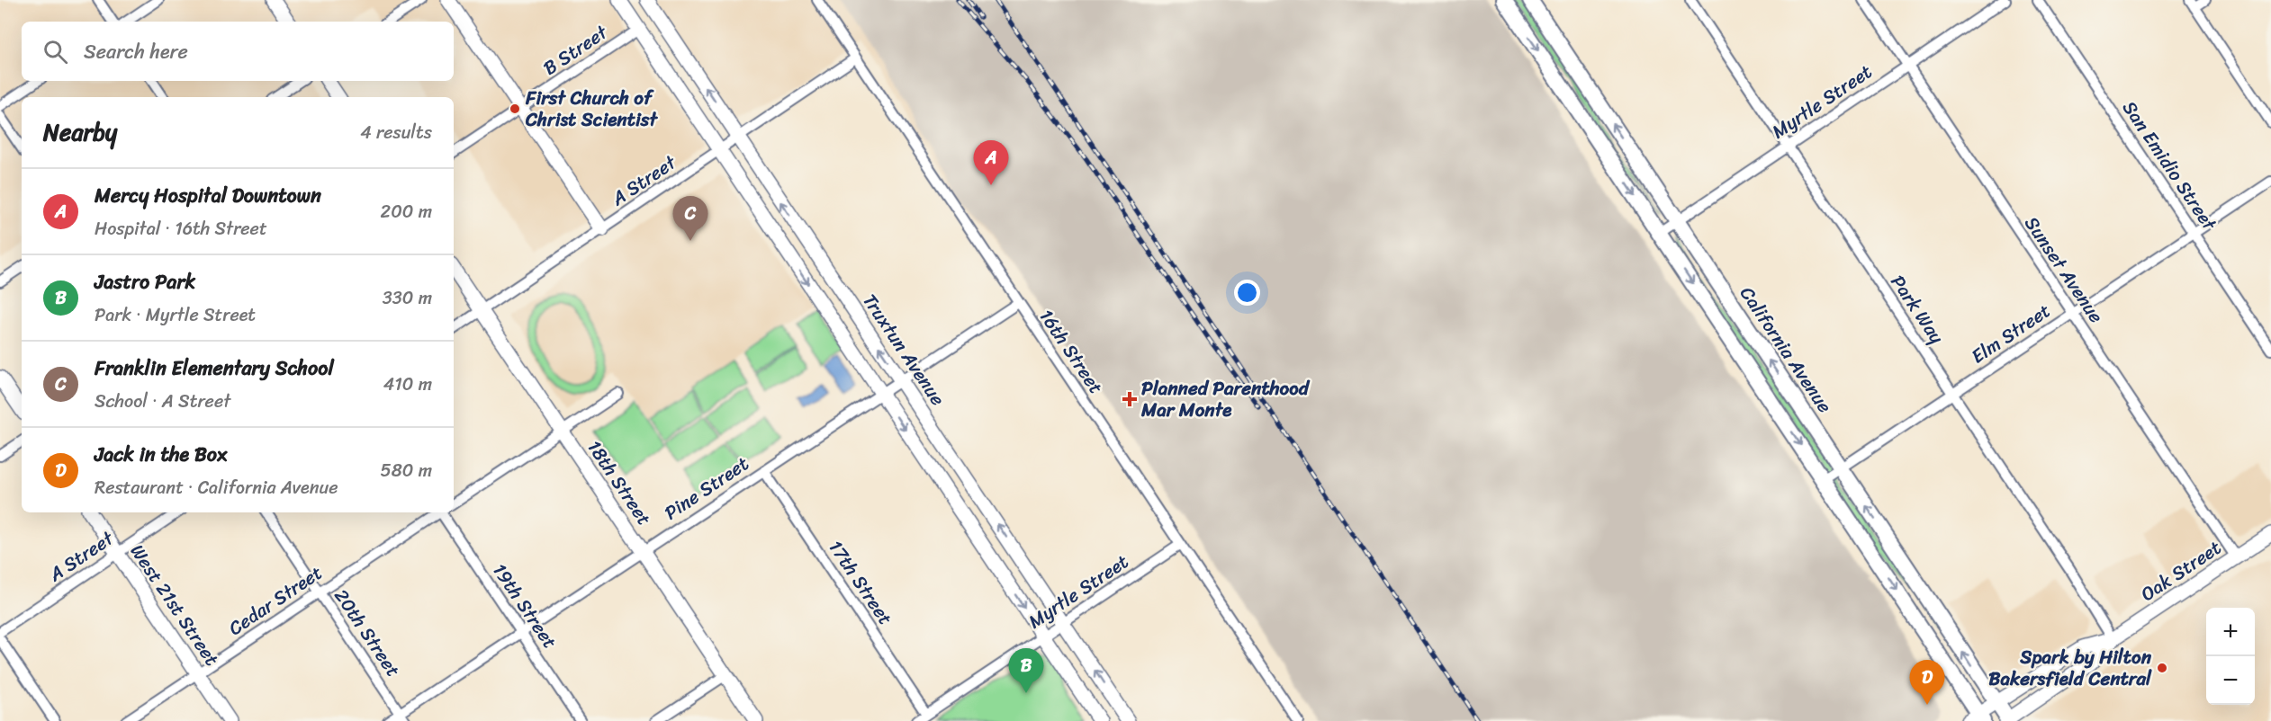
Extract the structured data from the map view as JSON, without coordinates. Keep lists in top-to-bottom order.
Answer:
{
  "streets": {
    "main road": [
      "Truxtun Avenue",
      "California Avenue",
      "18th Street",
      "Oak Street",
      "West 21st Street"
    ],
    "street": [
      "B Street",
      "Myrtle Street",
      "San Emidio Street",
      "A Street",
      "Sunset Avenue",
      "Park Way",
      "Elm Street",
      "16th Street",
      "Pine Street",
      "17th Street",
      "Cedar Street",
      "19th Street",
      "20th Street"
    ]
  },
  "crossings": [
    ["Myrtle Street", "Sunset Avenue"],
    ["Myrtle Street", "Park Way"],
    ["Myrtle Street", "Truxtun Avenue"],
    ["Myrtle Street", "California Avenue"],
    ["Myrtle Street", "16th Street"],
    ["Myrtle Street", "17th Street"],
    ["San Emidio Street", "Elm Street"],
    ["A Street", "Truxtun Avenue"],
    ["A Street", "16th Street"],
    ["A Street", "18th Street"],
    ["A Street", "West 21st Street"],
    ["Sunset Avenue", "Elm Street"],
    ["Sunset Avenue", "Oak Street"],
    ["Park Way", "Elm Street"],
    ["Park Way", "Oak Street"],
    ["Elm Street", "California Avenue"],
    ["Truxtun Avenue", "Pine Street"],
    ["California Avenue", "Oak Street"],
    ["16th Street", "Pine Street"],
    ["18th Street", "Pine Street"],
    ["Pine Street", "17th Street"],
    ["Pine Street", "19th Street"],
    ["Pine Street", "20th Street"],
    ["Cedar Street", "West 21st Street"],
    ["Cedar Street", "20th Street"]
  ],
  "places": {
    "other": ["First Church of Christ Scientist", "Spark by Hilton Bakersfield Central"],
    "health": ["Planned Parenthood Mar Monte"]
  },
  "page": {
    "search": "Search here",
    "heading": ["Nearby", "4 results"],
    "pins": [
      "A",
      "C",
      "B",
      "D"
    ],
    "list": [
      {
        "mark": "A",
        "name": "Mercy Hospital Downtown",
        "note": "Hospital · 16th Street",
        "value": "200 m"
      },
      {
        "mark": "B",
        "name": "Jastro Park",
        "note": "Park · Myrtle Street",
        "value": "330 m"
      },
      {
        "mark": "C",
        "name": "Franklin Elementary School",
        "note": "School · A Street",
        "value": "410 m"
      },
      {
        "mark": "D",
        "name": "Jack in the Box",
        "note": "Restaurant · California Avenue",
        "value": "580 m"
      }
    ],
    "map_buttons": ["+", "−"]
  }
}
